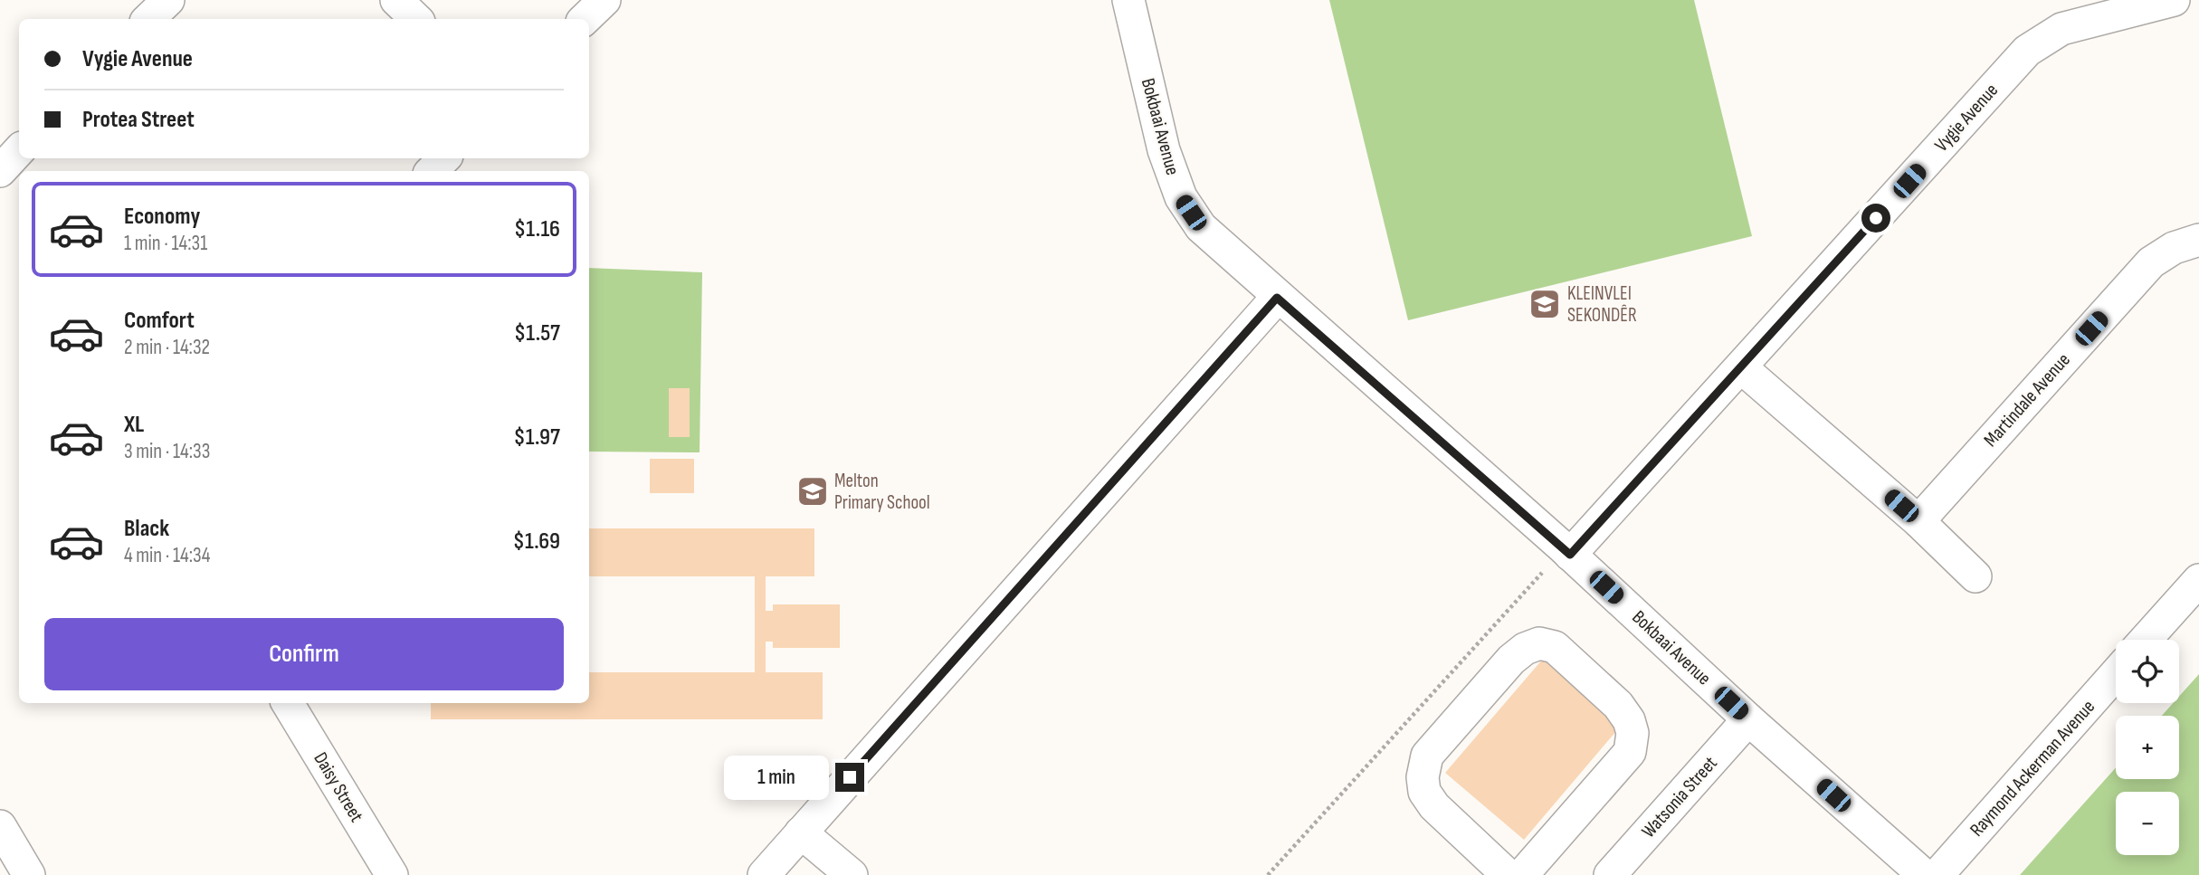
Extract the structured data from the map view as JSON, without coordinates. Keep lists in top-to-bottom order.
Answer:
{
  "streets": {
    "street": [
      "Vygie Avenue",
      "Bokbaai Avenue",
      "Martindale Avenue",
      "Raymond Ackerman Avenue",
      "Daisy Street",
      "Watsonia Street"
    ]
  },
  "crossings": [
    ["Vygie Avenue", "Bokbaai Avenue"],
    ["Bokbaai Avenue", "Watsonia Street"]
  ],
  "places": {
    "school or university": ["KLEINVLEI SEKONDÊR", "Melton Primary School"]
  },
  "page": {
    "banner": ["Vygie Avenue", "Protea Street"],
    "list": [
      {
        "name": "Economy",
        "note": "1 min · 14:31",
        "value": "$1.16"
      },
      {
        "name": "Comfort",
        "note": "2 min · 14:32",
        "value": "$1.57"
      },
      {
        "name": "XL",
        "note": "3 min · 14:33",
        "value": "$1.97"
      },
      {
        "name": "Black",
        "note": "4 min · 14:34",
        "value": "$1.69"
      }
    ],
    "buttons": "Confirm",
    "map_buttons": ["+", "−"],
    "bubble": "1 min"
  }
}
